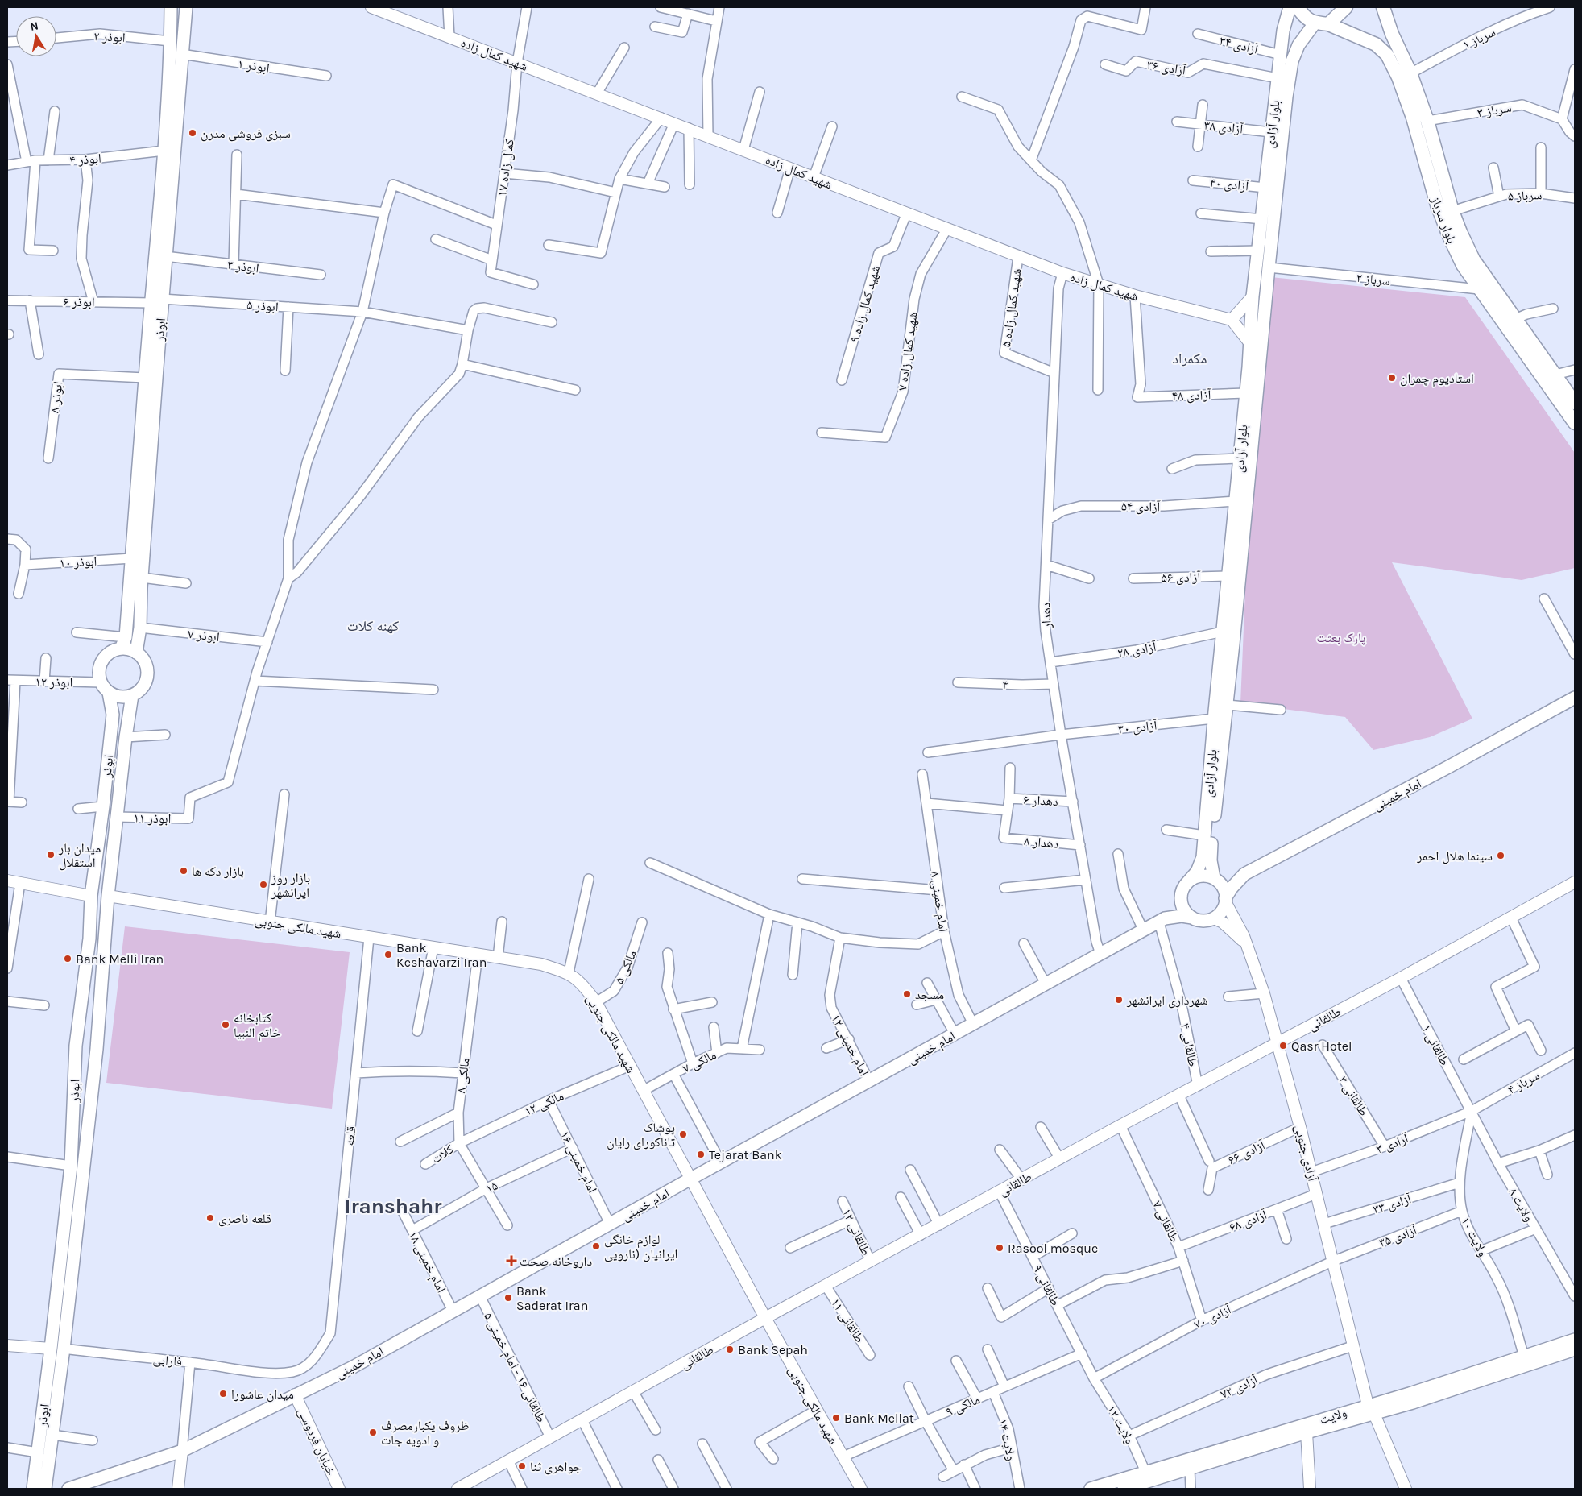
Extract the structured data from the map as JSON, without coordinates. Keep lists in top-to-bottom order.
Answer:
{
  "streets": {
    "main road": [
      "بلوار آزادی",
      "بلوار سرباز",
      "ابوذر",
      "امام خمینی",
      "ولایت"
    ],
    "street": [
      "ابوذر ۲",
      "سرباز ۱",
      "آزادی ۳۴",
      "شهید کمال زاده",
      "ابوذر ۱",
      "آزادی ۳۶",
      "سرباز ۳",
      "آزادی ۳۸",
      "ابوذر ۴",
      "کمال زاده ۱۷",
      "آزادی ۴۰",
      "سرباز ۵",
      "ابوذر ۳",
      "سرباز ۲",
      "ابوذر ۶",
      "شهید کمال زاده ۹",
      "ابوذر ۵",
      "شهید کمال زاده ۵",
      "شهید کمال زاده ۷",
      "آزادی ۴۸",
      "ابوذر ۸",
      "آزادی ۵۴",
      "ابوذر ۱۰",
      "آزادی ۵۶",
      "دهدار",
      "ابوذر ۷",
      "آزادی ۲۸",
      "ابوذر ۱۲",
      "۴",
      "آزادی ۳۰",
      "دهدار ۶",
      "ابوذر ۱۱",
      "دهدار ۸",
      "امام خمینی ۸",
      "شهید مالکی جنوبی",
      "مالکی ۵",
      "طالقانی",
      "امام خمینی ۱۲",
      "طالقانی ۴",
      "طالقانی ۱",
      "مالکی ۷",
      "مالکی ۸",
      "سرباز ۴",
      "طالقانی ۳",
      "مالکی ۱۲",
      "قلعه",
      "آزادی ۳",
      "آزادی ۶۶",
      "آزادی جنوبی",
      "کلات",
      "امام خمینی ۱۶",
      "۱۵",
      "آزادی ۳۳",
      "ولایت ۸",
      "آزادی ۶۸",
      "طالقانی ۷",
      "طالقانی ۱۲",
      "آزادی ۳۵",
      "ولایت ۱۰",
      "امام خمینی ۱۸",
      "طالقانی ۹",
      "آزادی ۷۰",
      "طالقانی ۱۱",
      "فارابی",
      "طالقانی ۱۶ - امام خمینی ۵",
      "آزادی ۷۲",
      "مالکی ۹",
      "ولایت ۱۲",
      "ولایت ۱۴",
      "خیابان فردوسی"
    ]
  },
  "crossings": [
    ["ابوذر ۲", "ابوذر"],
    ["سرباز ۱", "بلوار سرباز"],
    ["آزادی ۳۴", "بلوار آزادی"],
    ["شهید کمال زاده", "کمال زاده ۱۷"],
    ["شهید کمال زاده", "شهید کمال زاده ۹"],
    ["شهید کمال زاده", "شهید کمال زاده ۵"],
    ["شهید کمال زاده", "شهید کمال زاده ۷"],
    ["شهید کمال زاده", "آزادی ۴۸"],
    ["شهید کمال زاده", "دهدار"],
    ["ابوذر ۱", "ابوذر"],
    ["آزادی ۳۶", "بلوار آزادی"],
    ["سرباز ۳", "بلوار سرباز"],
    ["بلوار آزادی", "آزادی ۳۸"],
    ["بلوار آزادی", "آزادی ۴۰"],
    ["بلوار آزادی", "بلوار سرباز"],
    ["بلوار آزادی", "سرباز ۲"],
    ["بلوار آزادی", "آزادی ۴۸"],
    ["بلوار آزادی", "آزادی ۵۴"],
    ["بلوار آزادی", "آزادی ۵۶"],
    ["بلوار آزادی", "آزادی ۲۸"],
    ["بلوار آزادی", "آزادی ۳۰"],
    ["بلوار آزادی", "امام خمینی"],
    ["بلوار آزادی", "طالقانی ۴"],
    ["بلوار آزادی", "آزادی جنوبی"],
    ["ابوذر ۴", "ابوذر"],
    ["سرباز ۵", "بلوار سرباز"],
    ["بلوار سرباز", "سرباز ۲"],
    ["ابوذر ۳", "ابوذر"],
    ["ابوذر ۶", "ابوذر ۵"],
    ["ابوذر ۶", "ابوذر"],
    ["ابوذر ۵", "ابوذر"],
    ["شهید کمال زاده ۵", "دهدار"],
    ["ابوذر", "ابوذر ۸"],
    ["ابوذر", "ابوذر ۱۰"],
    ["ابوذر", "ابوذر ۷"],
    ["ابوذر", "ابوذر ۱۲"],
    ["ابوذر", "ابوذر ۱۱"],
    ["ابوذر", "شهید مالکی جنوبی"],
    ["ابوذر", "فارابی"],
    ["آزادی ۵۴", "دهدار"],
    ["دهدار", "آزادی ۲۸"],
    ["دهدار", "۴"],
    ["دهدار", "آزادی ۳۰"],
    ["دهدار", "امام خمینی"],
    ["دهدار", "دهدار ۶"],
    ["دهدار", "دهدار ۸"],
    ["امام خمینی", "امام خمینی ۸"],
    ["امام خمینی", "شهید مالکی جنوبی"],
    ["امام خمینی", "امام خمینی ۱۲"],
    ["امام خمینی", "طالقانی ۴"],
    ["امام خمینی", "آزادی جنوبی"],
    ["امام خمینی", "امام خمینی ۱۶"],
    ["امام خمینی", "امام خمینی ۱۸"],
    ["امام خمینی", "طالقانی ۱۶ - امام خمینی ۵"],
    ["امام خمینی", "خیابان فردوسی"],
    ["شهید مالکی جنوبی", "مالکی ۵"],
    ["شهید مالکی جنوبی", "طالقانی"],
    ["شهید مالکی جنوبی", "مالکی ۷"],
    ["شهید مالکی جنوبی", "مالکی ۸"],
    ["شهید مالکی جنوبی", "مالکی ۱۲"],
    ["شهید مالکی جنوبی", "قلعه"],
    ["شهید مالکی جنوبی", "مالکی ۹"],
    ["طالقانی", "طالقانی ۴"],
    ["طالقانی", "طالقانی ۱"],
    ["طالقانی", "آزادی جنوبی"],
    ["طالقانی", "طالقانی ۷"],
    ["طالقانی", "طالقانی ۱۲"],
    ["طالقانی", "طالقانی ۹"],
    ["طالقانی", "طالقانی ۱۱"],
    ["طالقانی", "طالقانی ۱۶ - امام خمینی ۵"],
    ["طالقانی ۱", "سرباز ۴"],
    ["طالقانی ۱", "آزادی ۳"],
    ["طالقانی ۱", "ولایت ۸"],
    ["طالقانی ۱", "ولایت ۱۰"],
    ["مالکی ۸", "مالکی ۱۲"],
    ["مالکی ۸", "کلات"],
    ["مالکی ۸", "۱۵"],
    ["سرباز ۴", "آزادی ۳"],
    ["سرباز ۴", "ولایت ۸"],
    ["سرباز ۴", "ولایت ۱۰"],
    ["طالقانی ۳", "آزادی ۳"],
    ["مالکی ۱۲", "کلات"],
    ["مالکی ۱۲", "امام خمینی ۱۶"],
    ["قلعه", "فارابی"],
    ["آزادی ۳", "آزادی جنوبی"],
    ["آزادی ۳", "ولایت ۸"],
    ["آزادی ۳", "ولایت ۱۰"],
    ["آزادی ۶۶", "آزادی جنوبی"],
    ["آزادی جنوبی", "آزادی ۳۳"],
    ["آزادی جنوبی", "آزادی ۶۸"],
    ["آزادی جنوبی", "آزادی ۳۵"],
    ["آزادی جنوبی", "آزادی ۷۰"],
    ["آزادی جنوبی", "آزادی ۷۲"],
    ["آزادی جنوبی", "ولایت"],
    ["امام خمینی ۱۶", "۱۵"],
    ["۱۵", "امام خمینی ۱۸"],
    ["آزادی ۳۳", "ولایت ۱۰"],
    ["ولایت ۸", "ولایت ۱۰"],
    ["آزادی ۶۸", "طالقانی ۷"],
    ["طالقانی ۷", "آزادی ۷۰"],
    ["آزادی ۳۵", "ولایت ۱۰"],
    ["آزادی ۳۵", "آزادی ۷۰"],
    ["ولایت ۱۰", "ولایت"],
    ["طالقانی ۹", "آزادی ۷۰"],
    ["طالقانی ۹", "مالکی ۹"],
    ["طالقانی ۹", "ولایت ۱۲"],
    ["آزادی ۷۰", "ولایت ۱۲"],
    ["آزادی ۷۲", "ولایت ۱۲"],
    ["مالکی ۹", "ولایت ۱۴"],
    ["ولایت", "ولایت ۱۲"]
  ],
  "districts": ["مکمراد", "کهنه کلات", "Iranshahr"],
  "parks": ["پارک بعثت"],
  "places": {
    "other": [
      "سبزی فروشی مدرن",
      "استادیوم چمران",
      "میدان بار استقلال",
      "سینما هلال احمر",
      "بازار دکه ها",
      "بازار روز ایرانشهر",
      "Bank Keshavarzi Iran",
      "Bank Melli Iran",
      "مسجد",
      "شهرداری ایرانشهر",
      "کتابخانه خاتم النبیا",
      "Qasr Hotel",
      "پوشاک تاناکورای رایان",
      "Tejarat Bank",
      "قلعه ناصری",
      "لوازم خانگی ایرانیان (نارویی",
      "Rasool mosque",
      "Bank Saderat Iran",
      "Bank Sepah",
      "میدان عاشورا",
      "Bank Mellat",
      "ظروف یکبارمصرف و ادویه جات",
      "جواهری ثنا"
    ],
    "health": ["داروخانه صحت"]
  },
  "north": "top"
}
